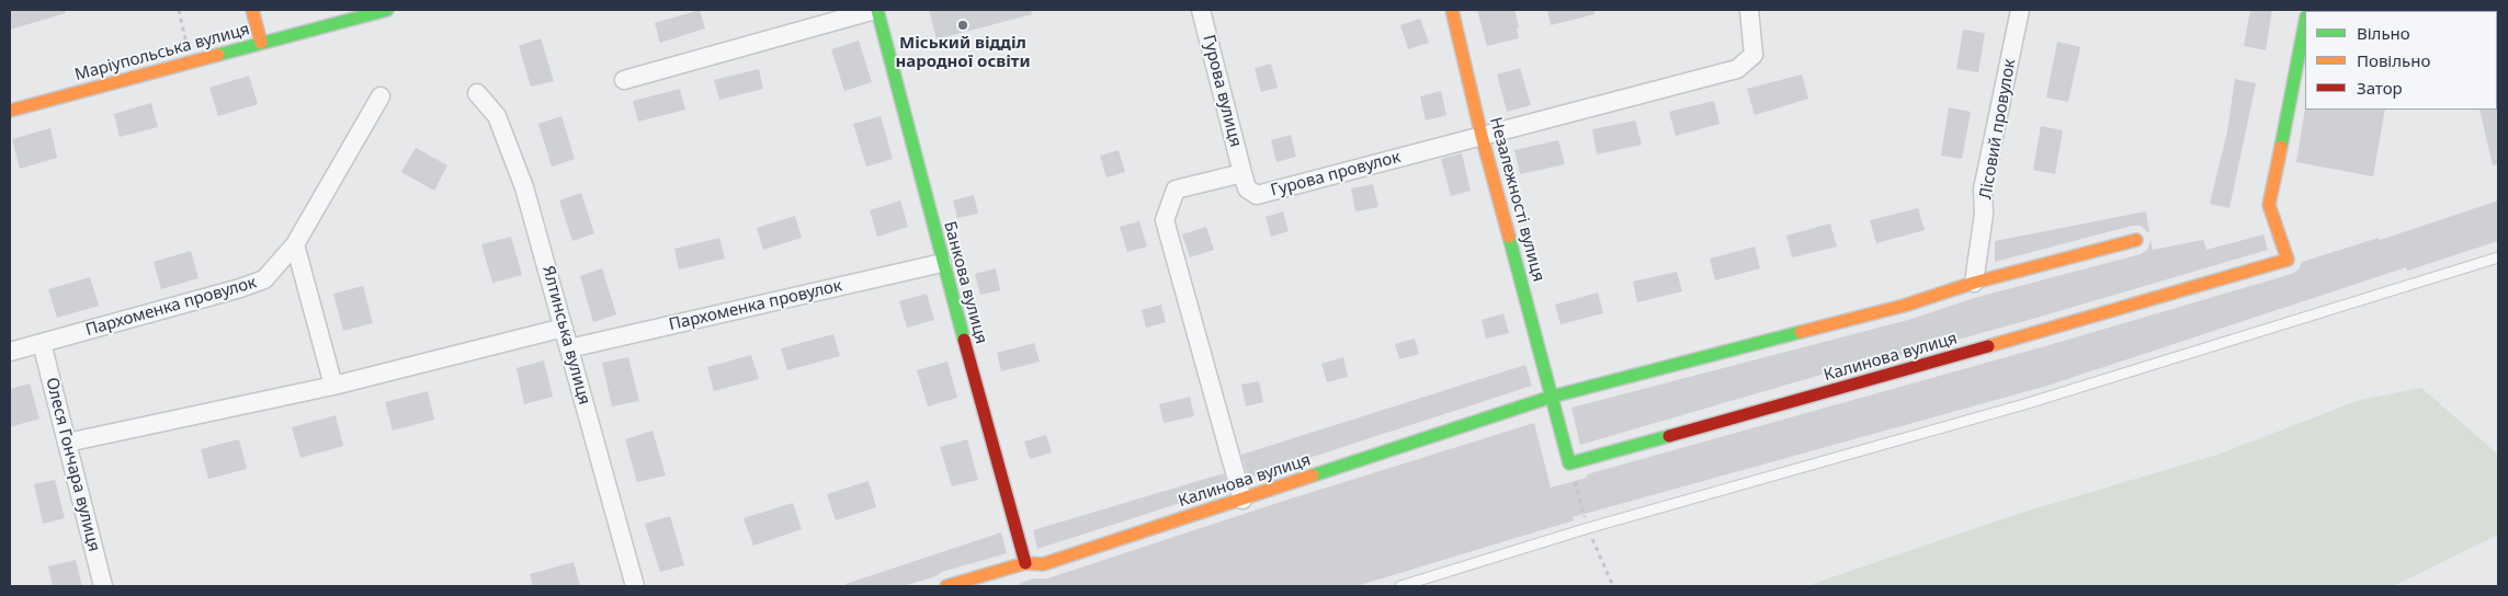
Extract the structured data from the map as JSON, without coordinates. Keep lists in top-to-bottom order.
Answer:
{
  "streets": {
    "street": [
      "Маріупольська вулиця",
      "Гурова вулиця",
      "Лісовий провулок",
      "Гурова провулок",
      "Незалежності вулиця",
      "Банкова вулиця",
      "Пархоменка провулок",
      "Ялтинська вулиця",
      "Калинова вулиця",
      "Олеся Гончара вулиця"
    ]
  },
  "crossings": [
    ["Гурова вулиця", "Гурова провулок"],
    ["Лісовий провулок", "Калинова вулиця"],
    ["Гурова провулок", "Незалежності вулиця"],
    ["Незалежності вулиця", "Калинова вулиця"],
    ["Банкова вулиця", "Пархоменка провулок"],
    ["Банкова вулиця", "Калинова вулиця"],
    ["Пархоменка провулок", "Ялтинська вулиця"],
    ["Пархоменка провулок", "Олеся Гончара вулиця"]
  ],
  "places": ["Міський відділ народної освіти"],
  "legend": ["Вільно", "Повільно", "Затор"]
}
